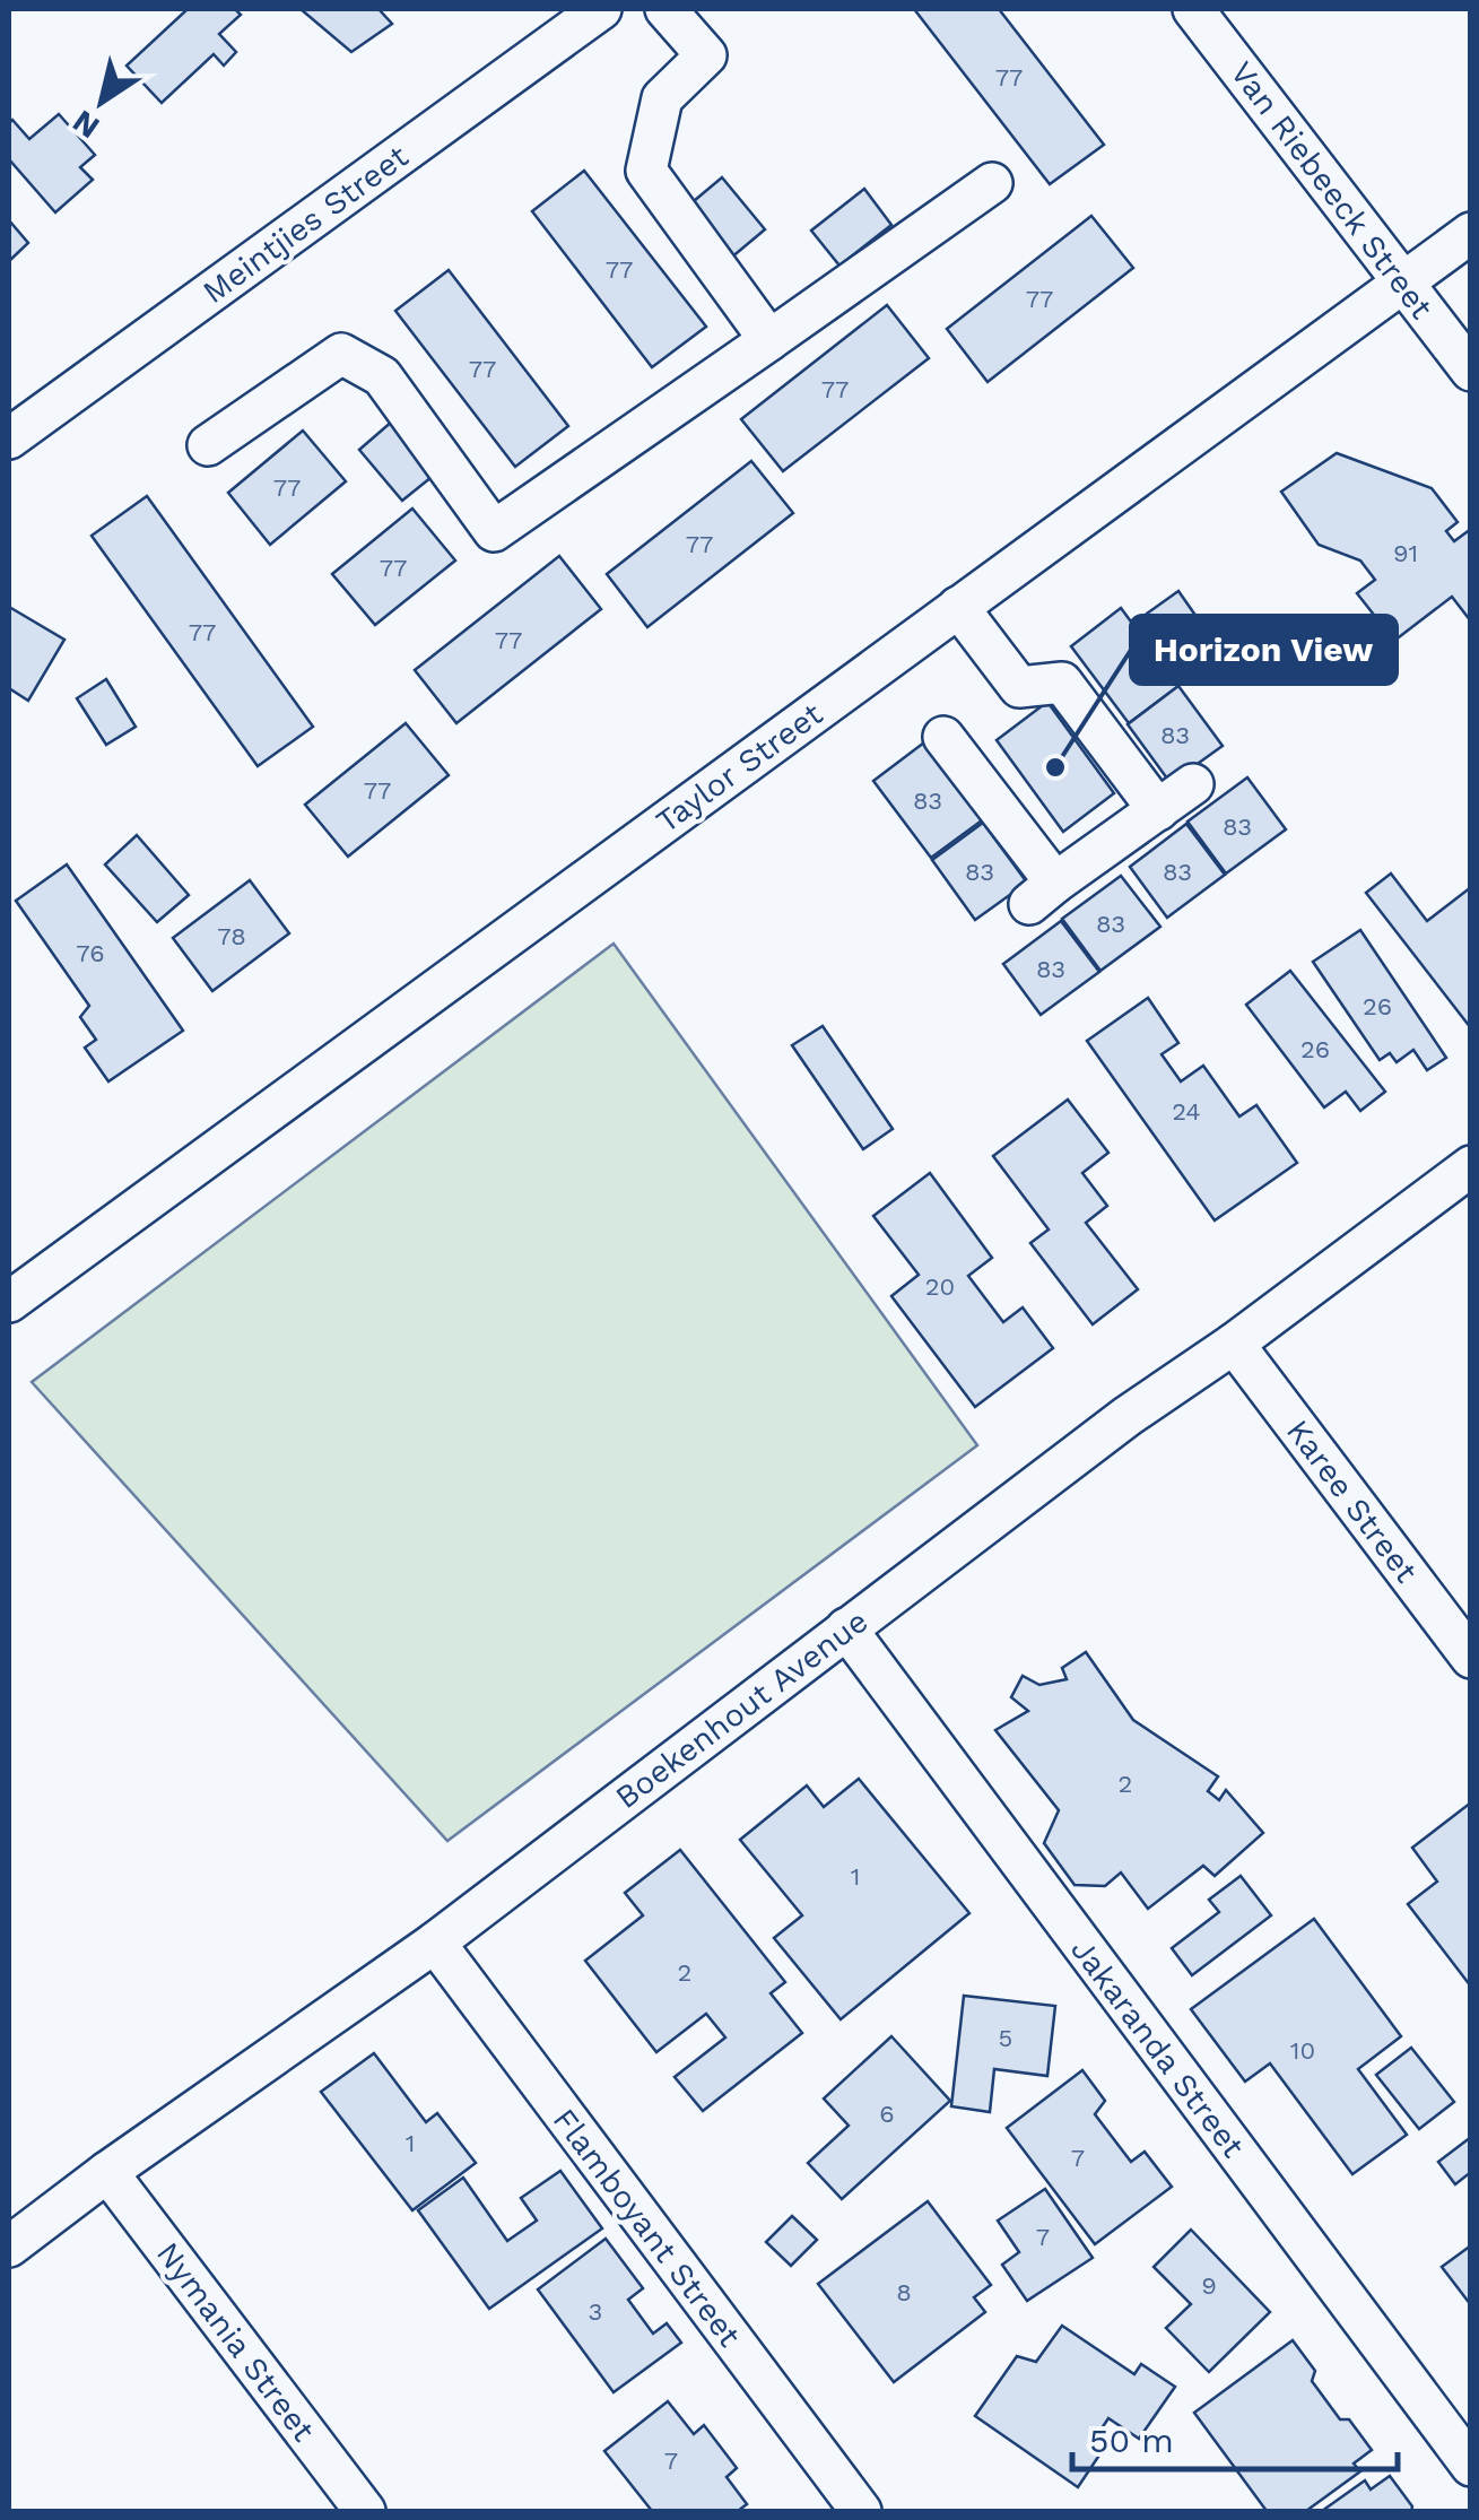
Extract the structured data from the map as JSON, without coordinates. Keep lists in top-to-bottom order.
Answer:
{
  "streets": {
    "street": [
      "Van Riebeeck Street",
      "Meintjies Street",
      "Taylor Street",
      "Karee Street",
      "Boekenhout Avenue",
      "Jakaranda Street",
      "Flamboyant Street",
      "Nymania Street"
    ]
  },
  "crossings": [
    ["Van Riebeeck Street", "Taylor Street"],
    ["Karee Street", "Boekenhout Avenue"],
    ["Boekenhout Avenue", "Jakaranda Street"],
    ["Boekenhout Avenue", "Flamboyant Street"],
    ["Boekenhout Avenue", "Nymania Street"]
  ],
  "places": ["Horizon View"],
  "house_numbers": [
    "77",
    "77",
    "77",
    "77",
    "77",
    "77",
    "77",
    "91",
    "77",
    "77",
    "77",
    "83",
    "77",
    "83",
    "83",
    "83",
    "83",
    "83",
    "78",
    "76",
    "83",
    "26",
    "26",
    "24",
    "20",
    "2",
    "1",
    "2",
    "5",
    "10",
    "6",
    "1",
    "7",
    "7",
    "9",
    "8",
    "3",
    "7"
  ],
  "scale_bar": "50 m",
  "north": "bottom left"
}
